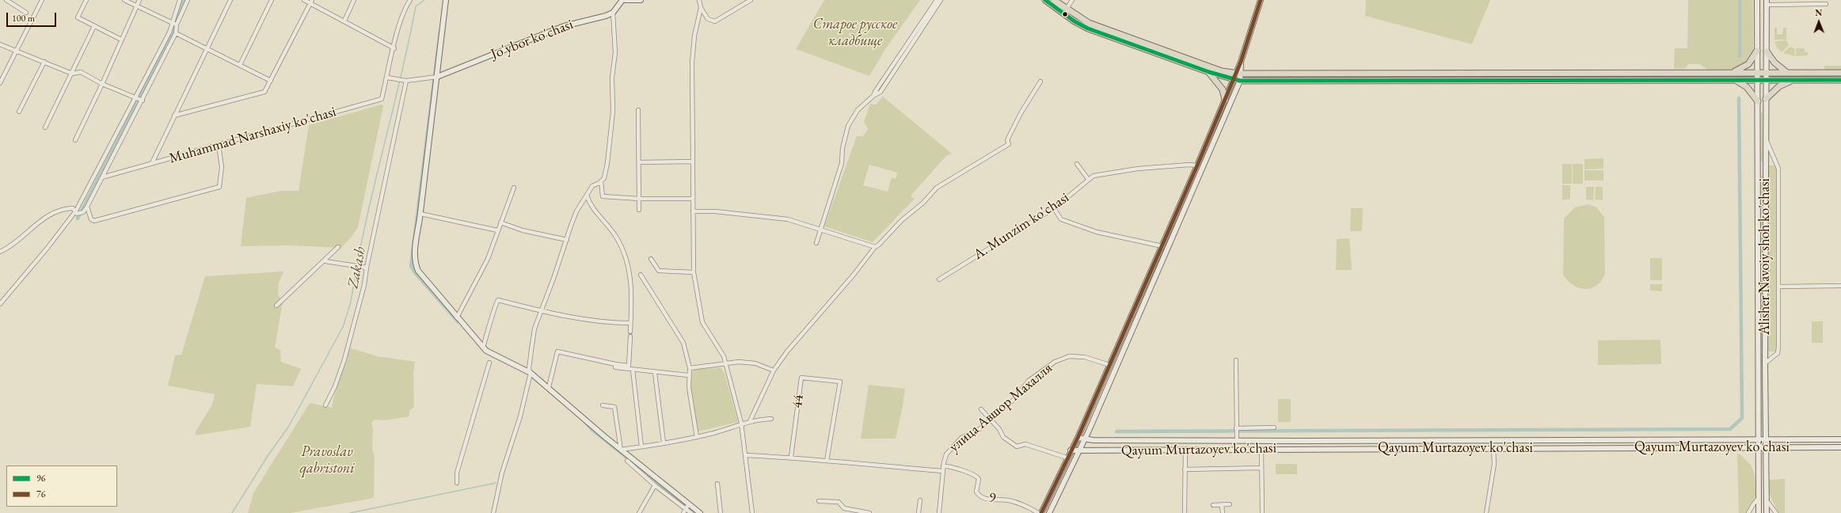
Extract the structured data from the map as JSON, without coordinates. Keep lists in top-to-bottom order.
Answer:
{
  "streets": {
    "street": [
      "Jo'ybor ko'chasi",
      "Muhammad Narshaxiy ko'chasi",
      "A. Munzim ko'chasi",
      "Alisher Navoiy shoh ko'chasi",
      "44",
      "улица Авшор Махалля",
      "Qayum Murtazoyev ko'chasi",
      "9"
    ]
  },
  "crossings": [
    ["Alisher Navoiy shoh ko'chasi", "Qayum Murtazoyev ko'chasi"],
    ["улица Авшор Махалля", "9"]
  ],
  "water": ["Zakash"],
  "parks": ["Старое русское кладбище", "Pravoslav qabristoni"],
  "lines": ["transit line 96", "transit line 76"],
  "legend": ["96", "76"],
  "scale_bar": "100 m",
  "north": "top"
}
